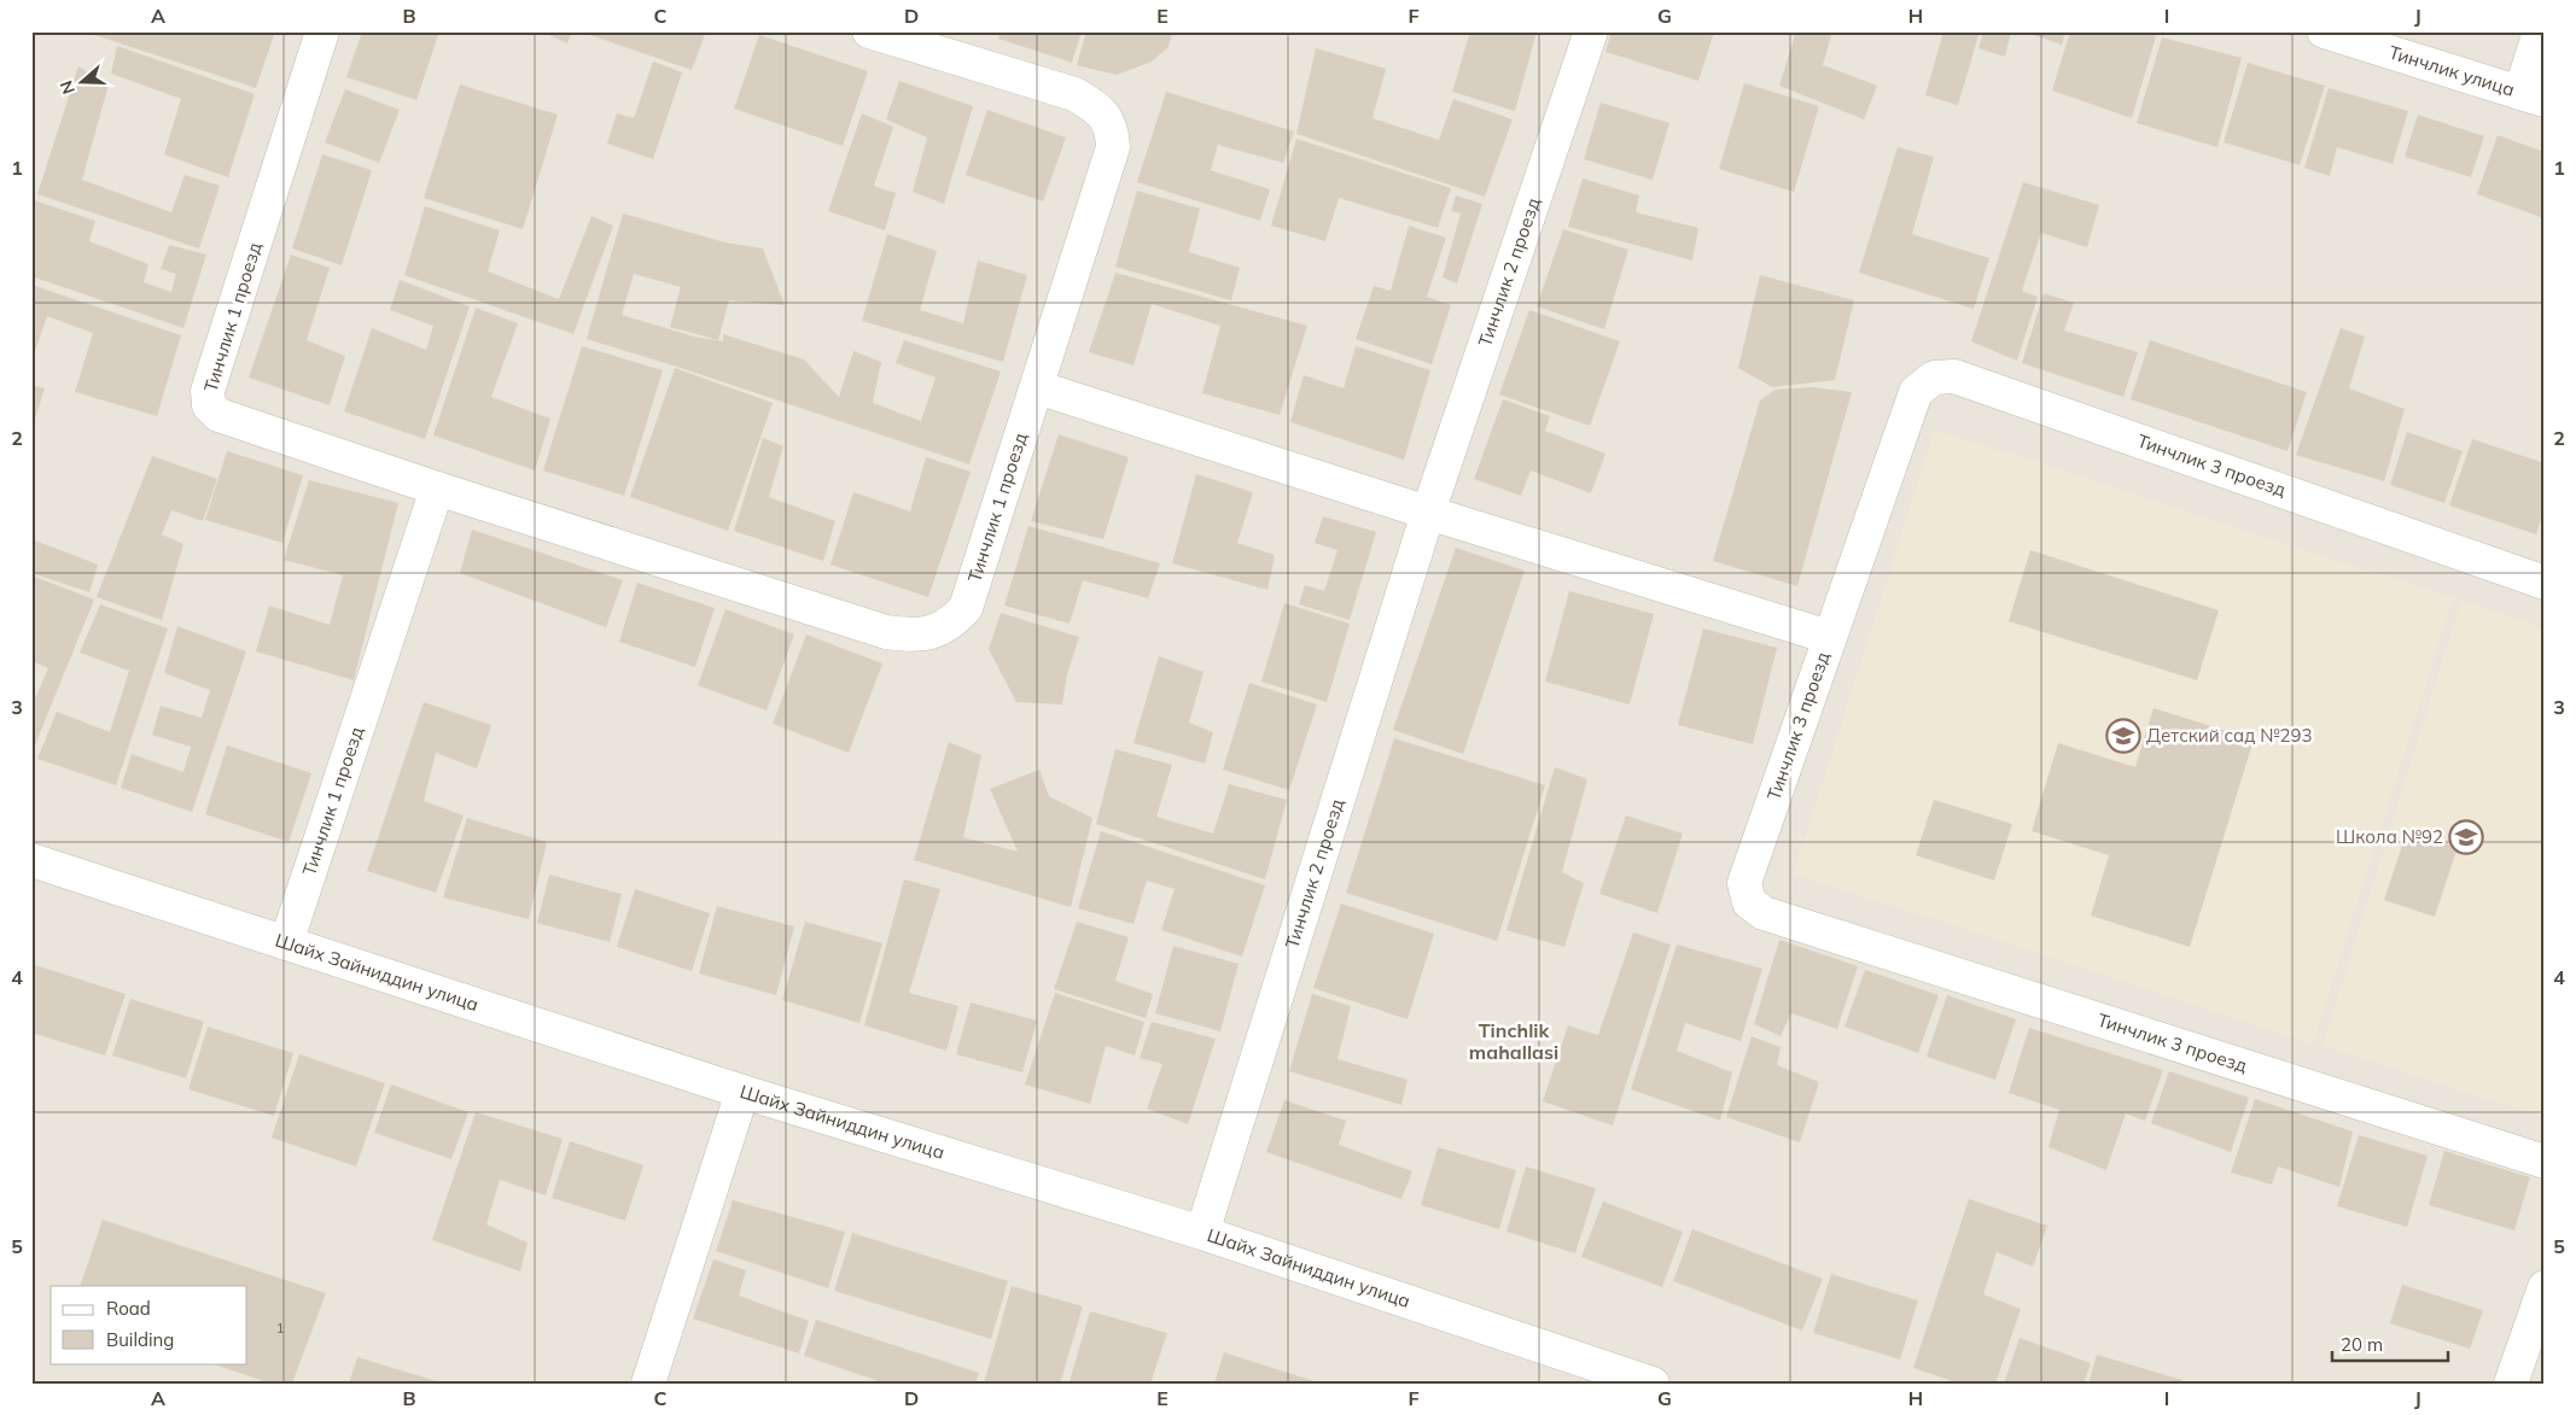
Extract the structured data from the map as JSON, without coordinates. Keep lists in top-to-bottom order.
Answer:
{
  "streets": {
    "street": [
      "Тинчлик улица",
      "Тинчлик 2 проезд",
      "Тинчлик 1 проезд",
      "Тинчлик 3 проезд",
      "Шайх Зайниддин улица"
    ]
  },
  "crossings": [
    ["Тинчлик 2 проезд", "Шайх Зайниддин улица"],
    ["Тинчлик 1 проезд", "Шайх Зайниддин улица"]
  ],
  "districts": ["Tinchlik mahallasi"],
  "places": {
    "school or university": ["Детский сад №293", "Школа №92"]
  },
  "house_numbers": ["1"],
  "legend": ["Road", "Building"],
  "scale_bar": "20 m",
  "north": "left",
  "grid": {
    "columns": [
      "A",
      "B",
      "C",
      "D",
      "E",
      "F",
      "G",
      "H",
      "I",
      "J"
    ],
    "rows": [
      "1",
      "2",
      "3",
      "4",
      "5"
    ]
  }
}
